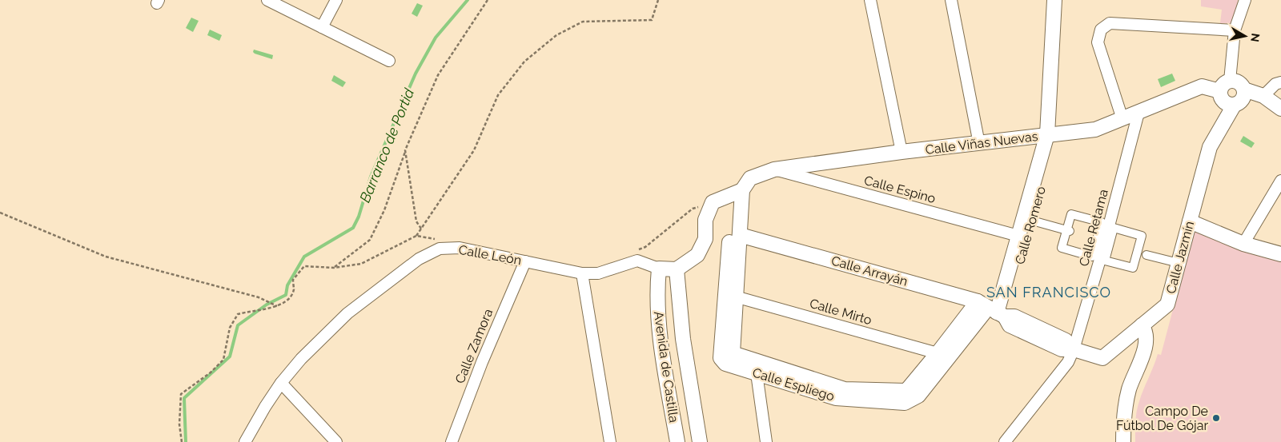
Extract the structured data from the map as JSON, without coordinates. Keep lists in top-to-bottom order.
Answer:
{
  "streets": {
    "street": [
      "Calle Viñas Nuevas",
      "Calle Espino",
      "Calle Romero",
      "Calle Retama",
      "Calle León",
      "Calle Jazmín",
      "Calle Arrayán",
      "Calle Mirto",
      "Calle Zamora",
      "Avenida de Castilla",
      "Calle Espliego"
    ]
  },
  "crossings": [
    ["Calle Viñas Nuevas", "Calle Espino"],
    ["Calle Viñas Nuevas", "Calle Romero"],
    ["Calle Viñas Nuevas", "Calle Retama"],
    ["Calle Viñas Nuevas", "Calle Jazmín"],
    ["Calle Espino", "Calle Romero"],
    ["Calle Romero", "Calle Jazmín"],
    ["Calle Romero", "Calle Arrayán"],
    ["Calle Romero", "Calle Espliego"],
    ["Calle Retama", "Calle Jazmín"],
    ["Calle León", "Calle Zamora"],
    ["Calle León", "Avenida de Castilla"],
    ["Calle Jazmín", "Calle Arrayán"],
    ["Calle Jazmín", "Calle Espliego"],
    ["Calle Arrayán", "Calle Espliego"],
    ["Calle Mirto", "Calle Espliego"]
  ],
  "districts": ["SAN FRANCISCO"],
  "water": ["Barranco de Portid"],
  "places": ["Campo De Fútbol De Gójar"],
  "north": "right"
}
